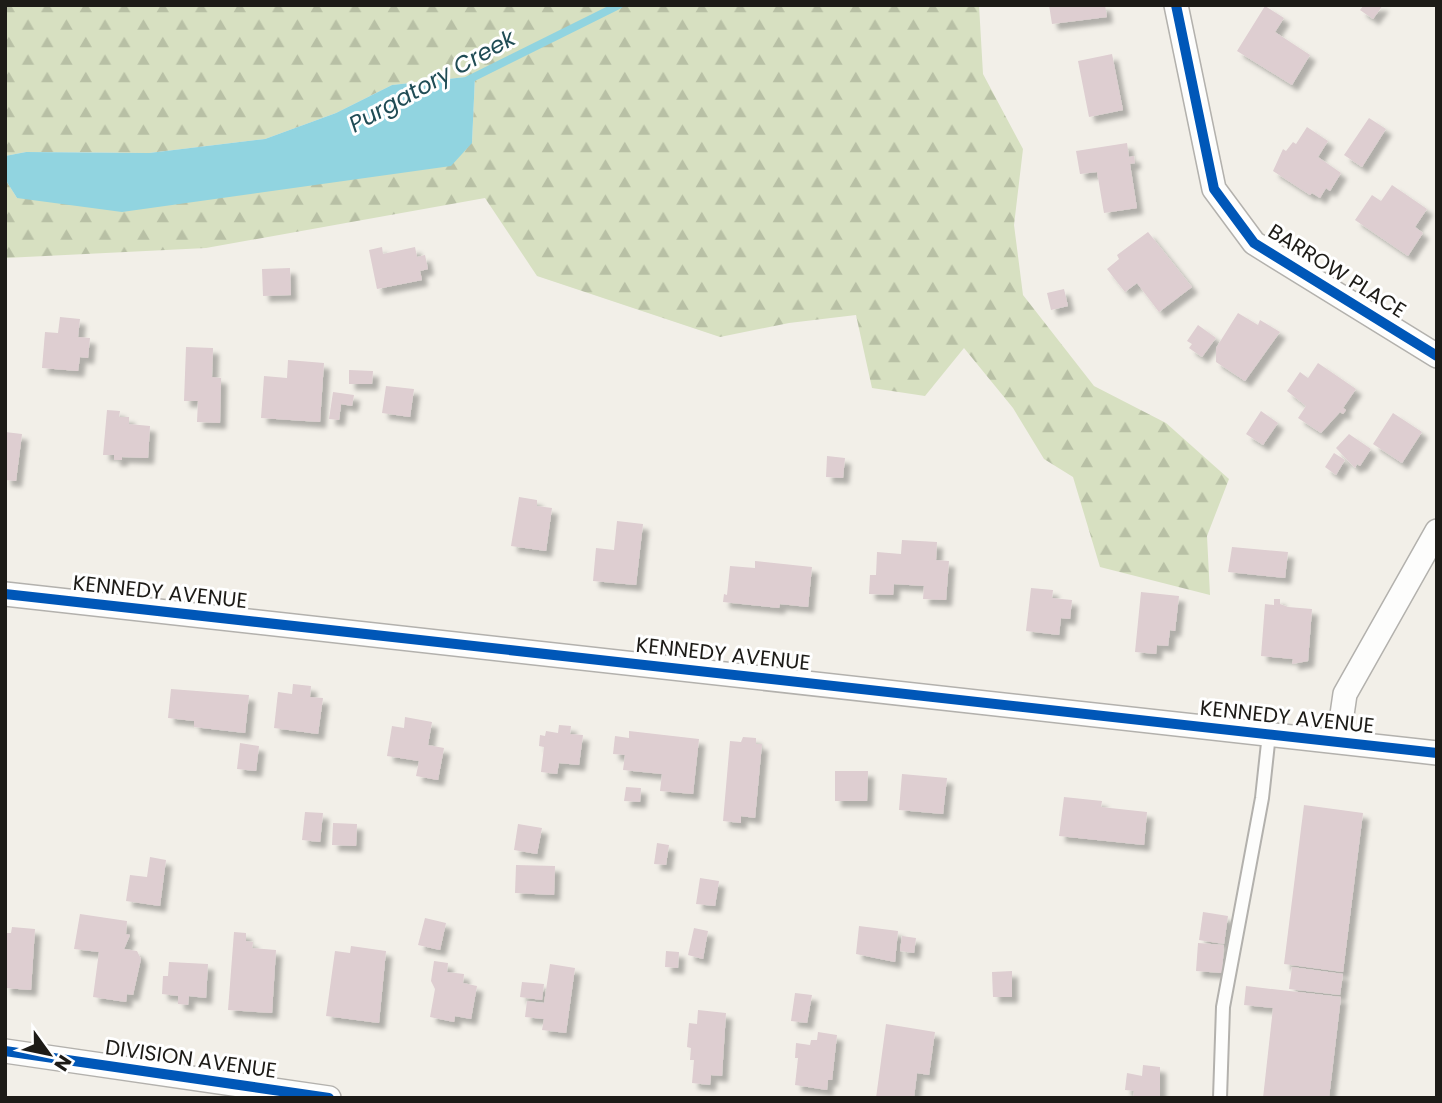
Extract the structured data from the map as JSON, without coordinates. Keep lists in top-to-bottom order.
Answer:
{
  "streets": {
    "street": ["BARROW PLACE", "KENNEDY AVENUE", "DIVISION AVENUE"]
  },
  "water": ["Purgatory Creek"],
  "north": "bottom right"
}
